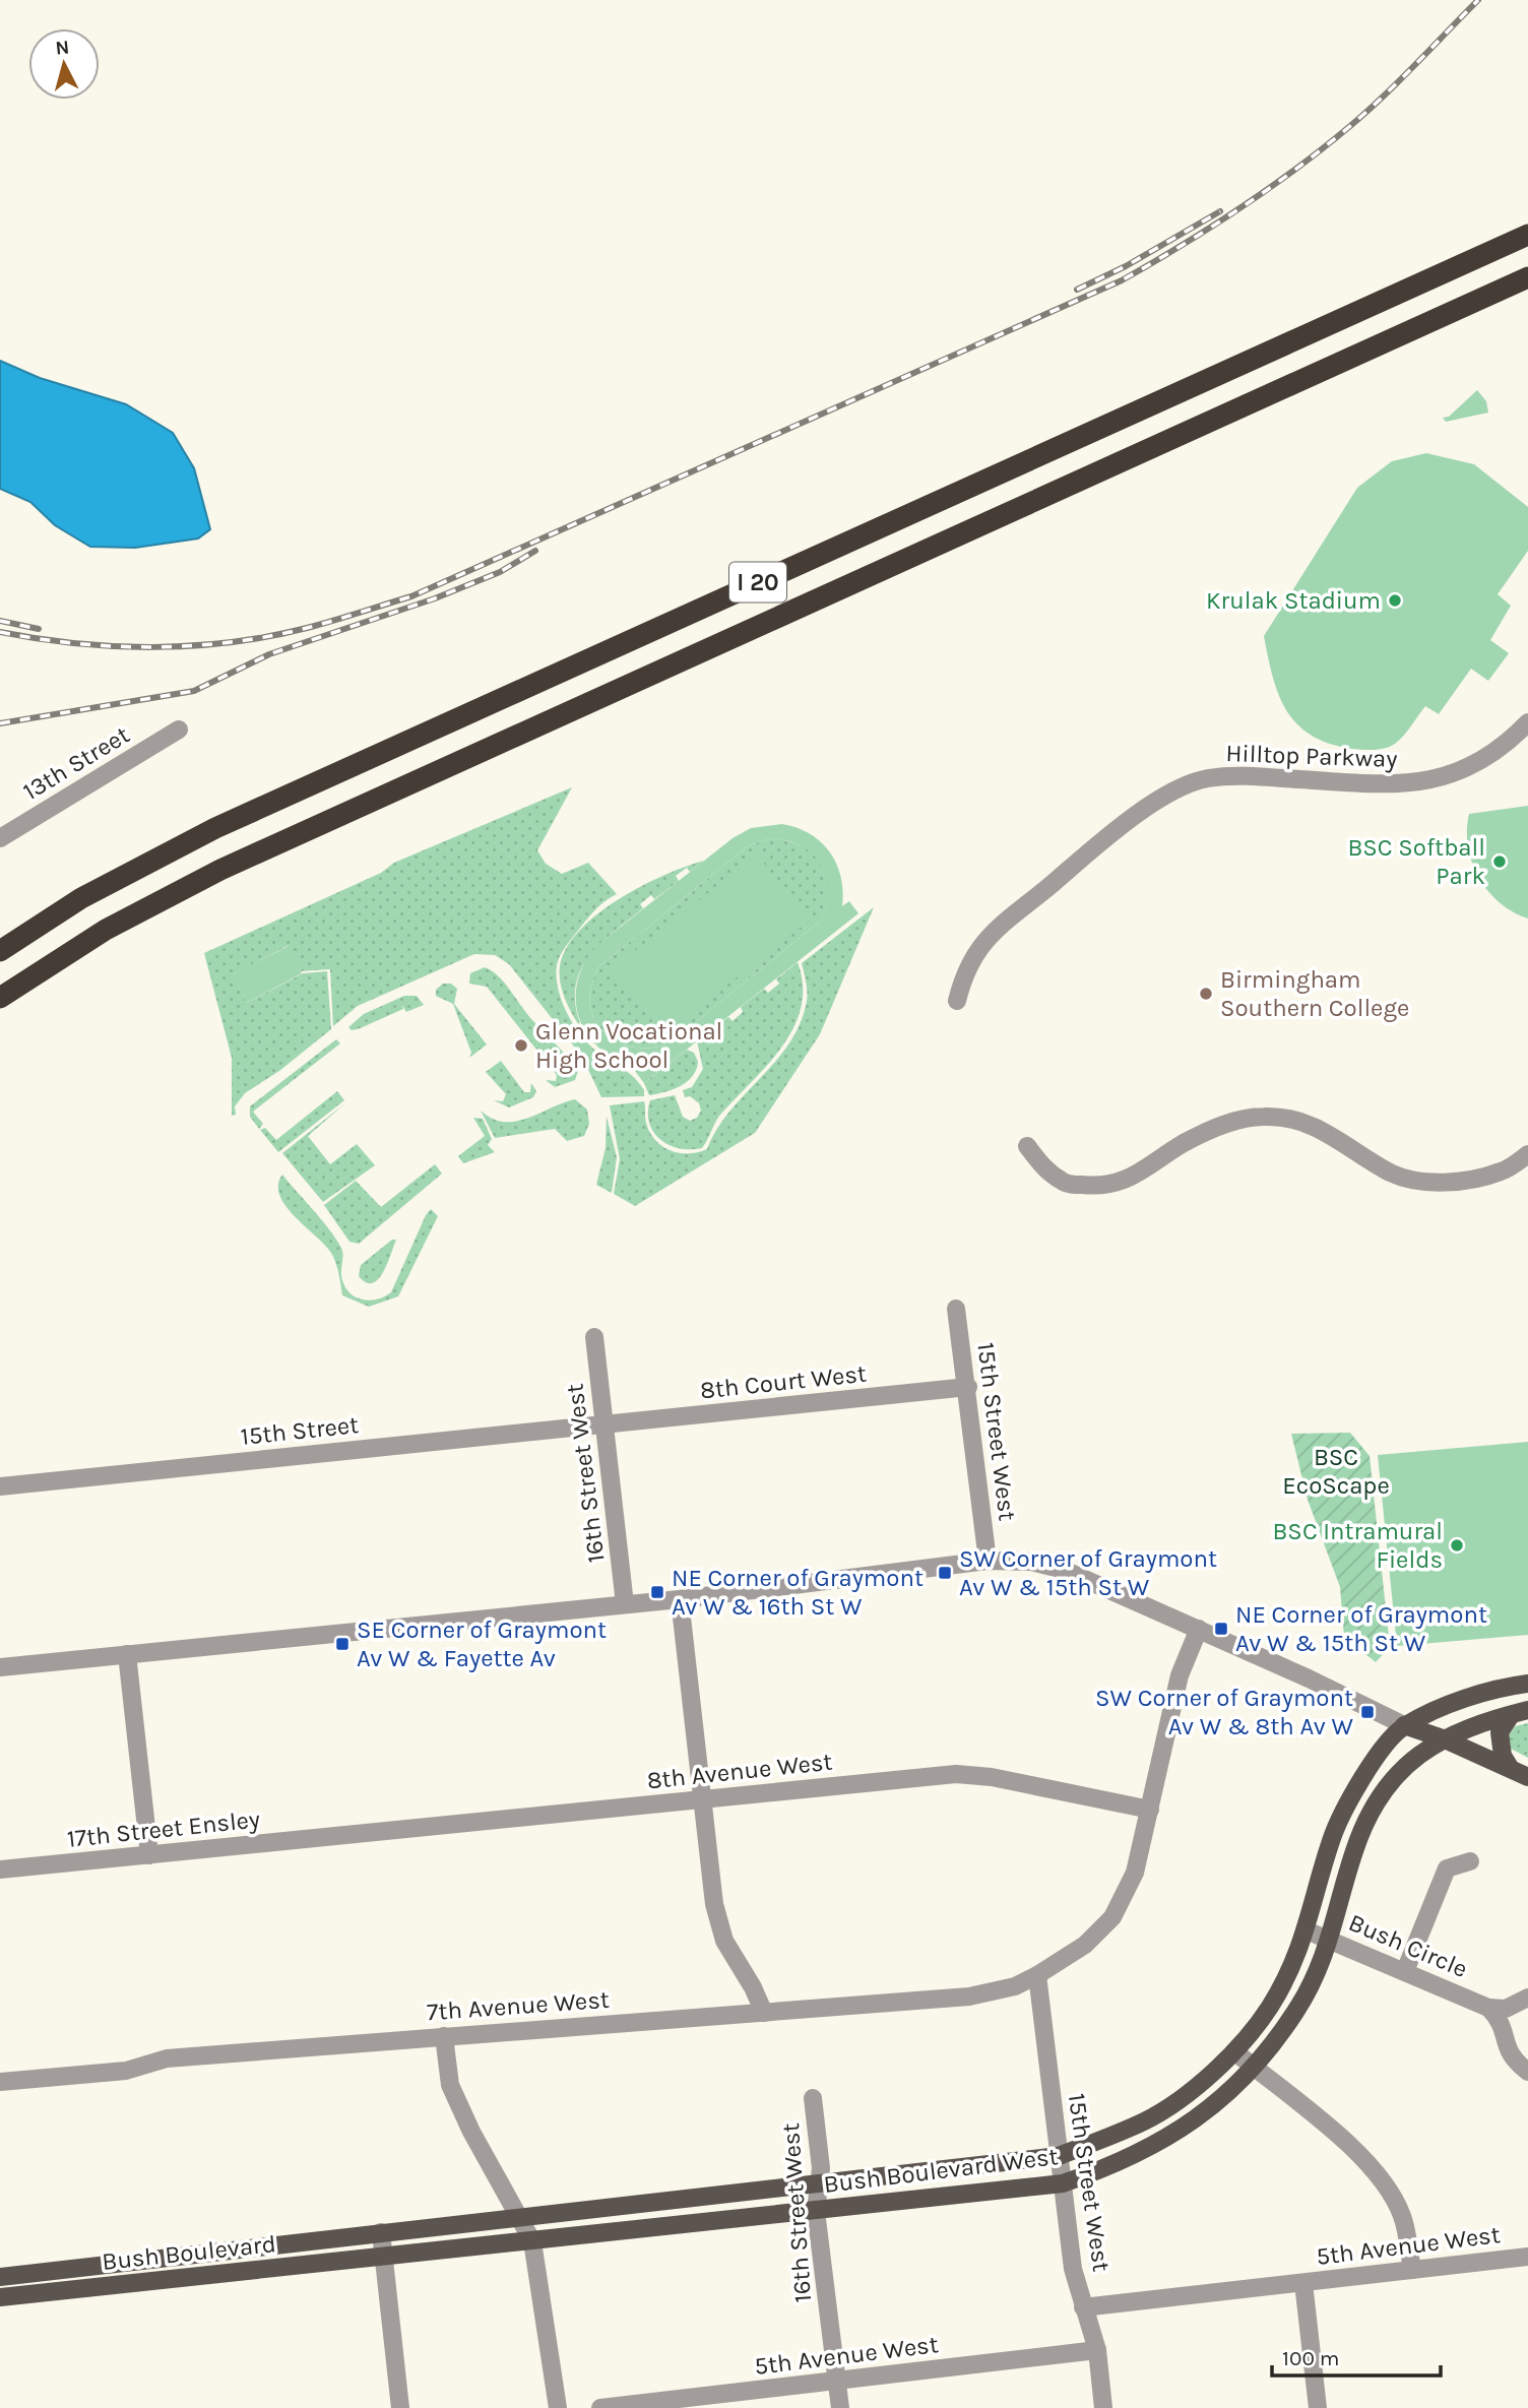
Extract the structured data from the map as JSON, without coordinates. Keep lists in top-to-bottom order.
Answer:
{
  "streets": {
    "highway": ["I 20"],
    "main road": ["Bush Boulevard West", "Bush Boulevard"],
    "street": [
      "Hilltop Parkway",
      "13th Street",
      "8th Court West",
      "15th Street",
      "15th Street West",
      "16th Street West",
      "8th Avenue West",
      "17th Street Ensley",
      "Bush Circle",
      "7th Avenue West",
      "5th Avenue West"
    ]
  },
  "crossings": [
    ["8th Court West", "15th Street"],
    ["8th Court West", "15th Street West"],
    ["8th Court West", "16th Street West"],
    ["15th Street", "16th Street West"],
    ["15th Street West", "7th Avenue West"],
    ["15th Street West", "Bush Boulevard West"],
    ["15th Street West", "5th Avenue West"],
    ["16th Street West", "Bush Boulevard West"],
    ["16th Street West", "5th Avenue West"],
    ["8th Avenue West", "17th Street Ensley"],
    ["Bush Circle", "Bush Boulevard West"],
    ["Bush Boulevard West", "Bush Boulevard"]
  ],
  "parks": ["BSC EcoScape"],
  "places": {
    "other": [
      "Krulak Stadium",
      "BSC Softball Park",
      "Birmingham Southern College",
      "Glenn Vocational High School",
      "BSC Intramural Fields"
    ],
    "transit": [
      "SW Corner of Graymont Av W & 15th St W",
      "NE Corner of Graymont Av W & 16th St W",
      "NE Corner of Graymont Av W & 15th St W",
      "SE Corner of Graymont Av W & Fayette Av",
      "SW Corner of Graymont Av W & 8th Av W"
    ]
  },
  "scale_bar": "100 m",
  "north": "top"
}
